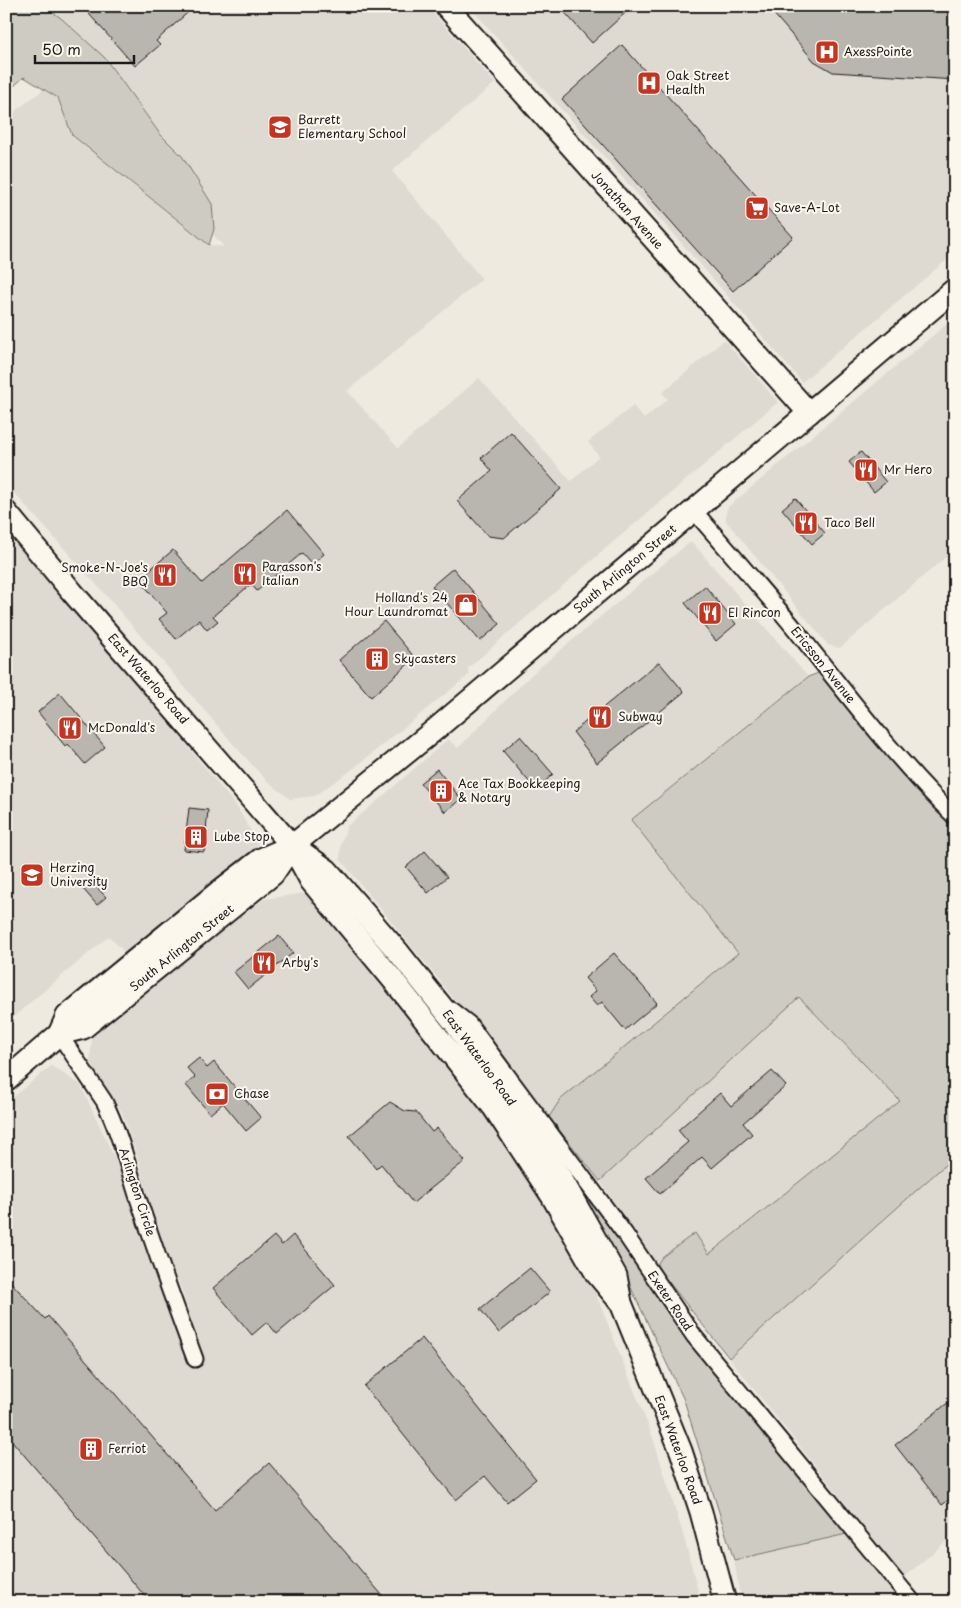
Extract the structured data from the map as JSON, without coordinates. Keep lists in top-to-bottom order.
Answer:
{
  "streets": {
    "main road": ["Jonathan Avenue", "South Arlington Street", "East Waterloo Road"],
    "street": ["Ericsson Avenue", "Arlington Circle", "Exeter Road"]
  },
  "crossings": [
    ["Jonathan Avenue", "South Arlington Street"],
    ["South Arlington Street", "Ericsson Avenue"],
    ["South Arlington Street", "East Waterloo Road"],
    ["South Arlington Street", "Arlington Circle"],
    ["East Waterloo Road", "Exeter Road"]
  ],
  "places": {
    "hospital": ["AxessPointe", "Oak Street Health"],
    "school or university": ["Barrett Elementary School", "Herzing University"],
    "supermarket": ["Save-A-Lot"],
    "restaurant": [
      "Mr Hero",
      "Taco Bell",
      "Parasson's Italian",
      "Smoke-N-Joe's BBQ",
      "El Rincon",
      "Subway",
      "McDonald's",
      "Arby's"
    ],
    "shop": ["Holland's 24 Hour Laundromat"],
    "building": [
      "Skycasters",
      "Ace Tax Bookkeeping & Notary",
      "Lube Stop",
      "Ferriot"
    ],
    "bank": ["Chase"]
  },
  "scale_bar": "50 m"
}
